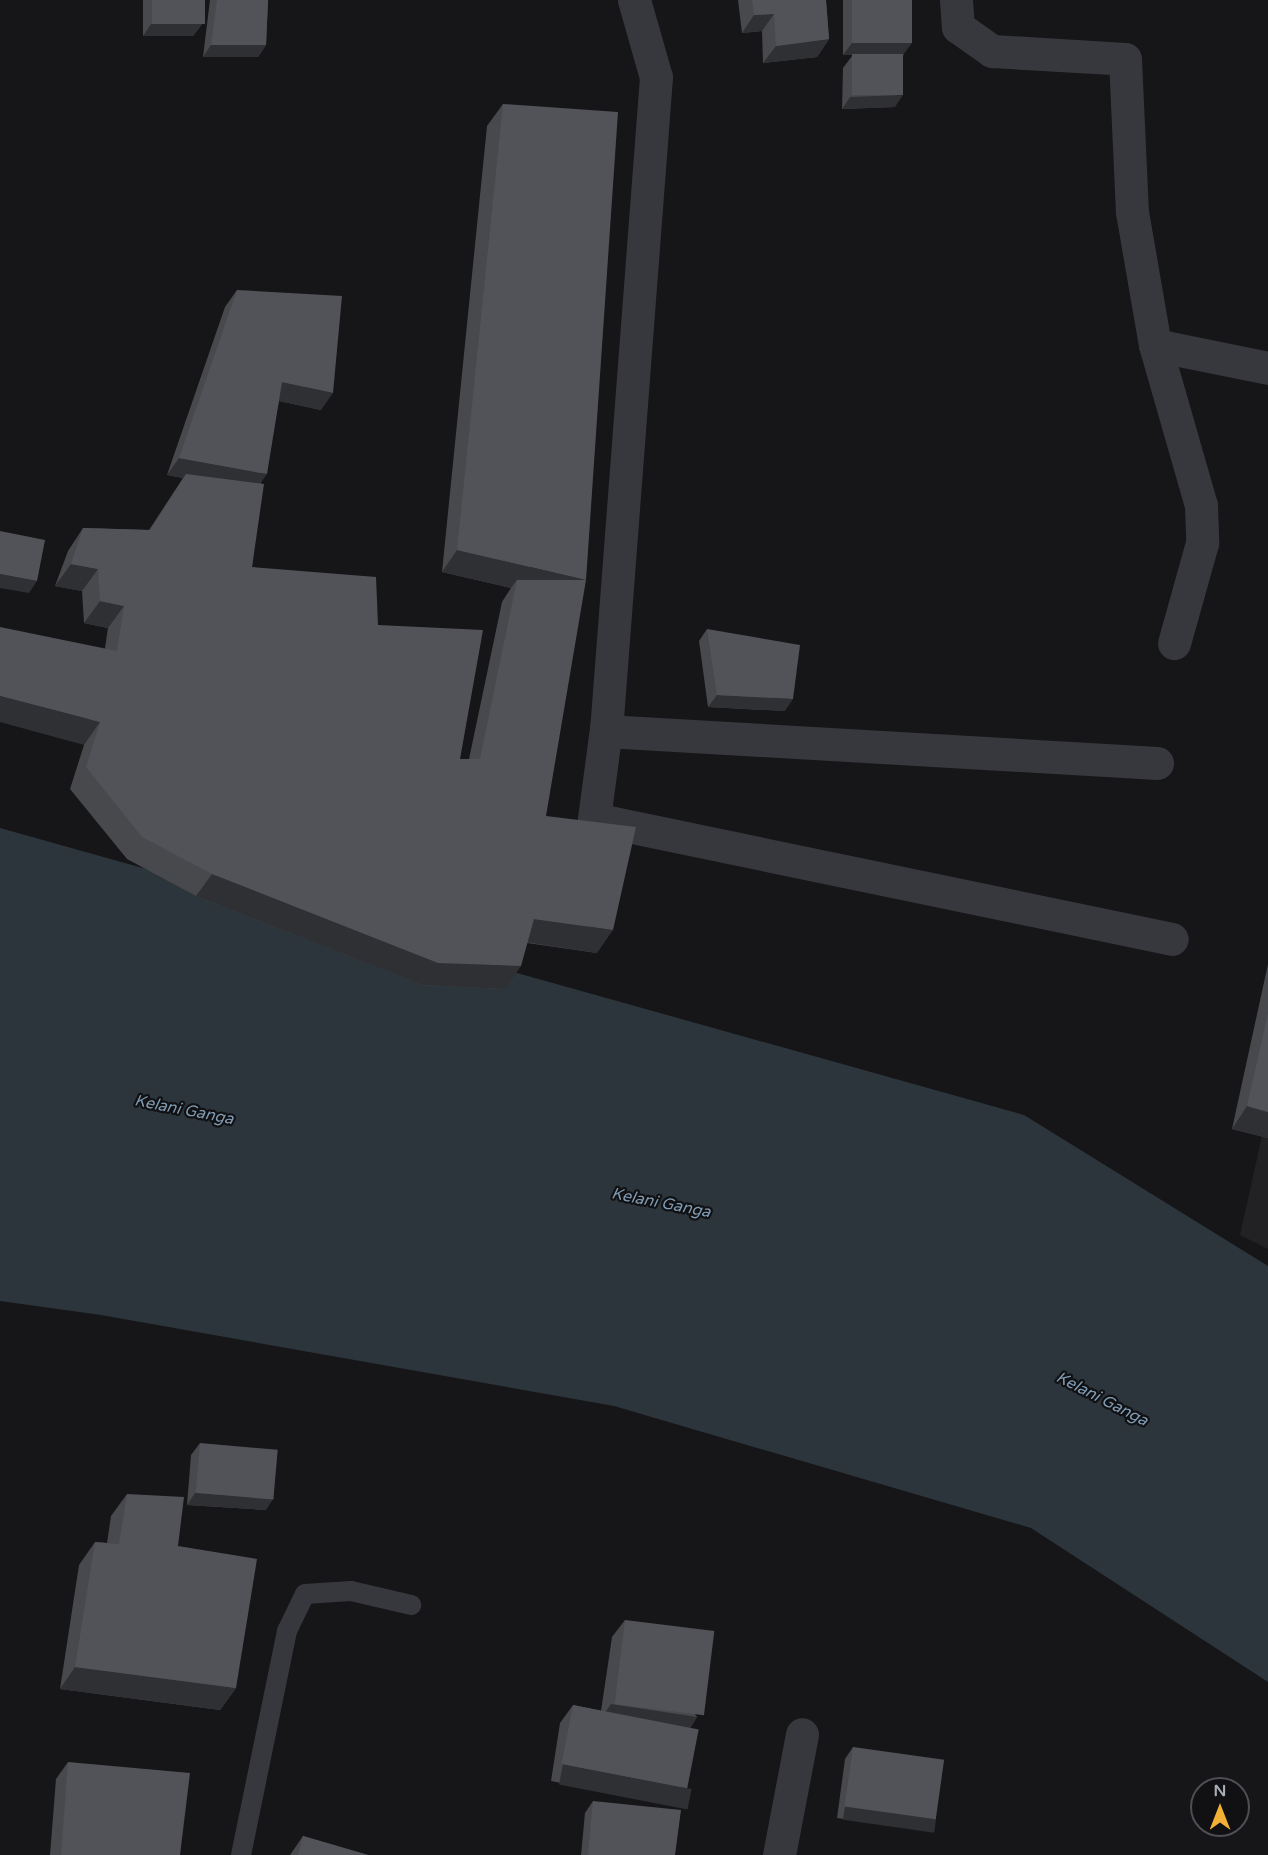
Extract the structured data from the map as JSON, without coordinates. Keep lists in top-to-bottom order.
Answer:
{
  "water": ["Kelani Ganga"],
  "north": "top"
}
